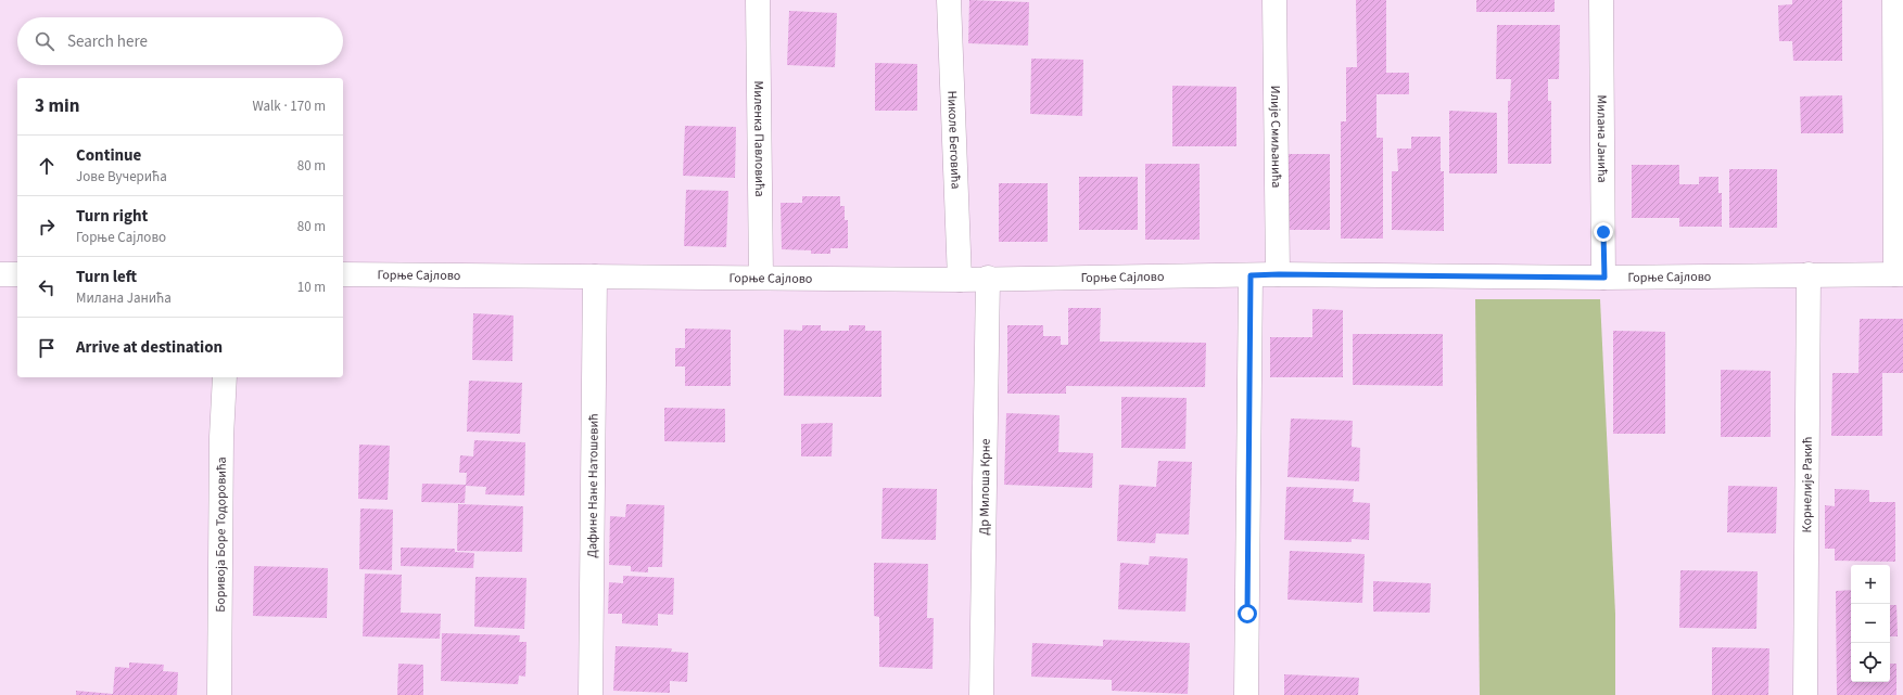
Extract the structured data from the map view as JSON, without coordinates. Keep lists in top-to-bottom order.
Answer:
{
  "streets": {
    "street": [
      "Илије Смиљанића",
      "Миленка Павловића",
      "Милана Јанића",
      "Николе Беговића",
      "Горње Сајлово",
      "Корнелије Ракић",
      "Дафине Нане Натошевић",
      "Др Милоша Крне",
      "Боривоја Боре Тодоровића"
    ]
  },
  "crossings": [
    ["Илије Смиљанића", "Горње Сајлово"],
    ["Миленка Павловића", "Горње Сајлово"],
    ["Милана Јанића", "Горње Сајлово"],
    ["Николе Беговића", "Горње Сајлово"],
    ["Горње Сајлово", "Корнелије Ракић"],
    ["Горње Сајлово", "Дафине Нане Натошевић"],
    ["Горње Сајлово", "Др Милоша Крне"]
  ],
  "page": {
    "search": "Search here",
    "heading": ["3 min", "Walk · 170 m"],
    "list": [
      ["Continue", "Јове Вучерића", "80 m"],
      ["Turn right", "Горње Сајлово", "80 m"],
      ["Turn left", "Милана Јанића", "10 m"],
      "Arrive at destination"
    ],
    "map_buttons": ["+", "−"]
  }
}
